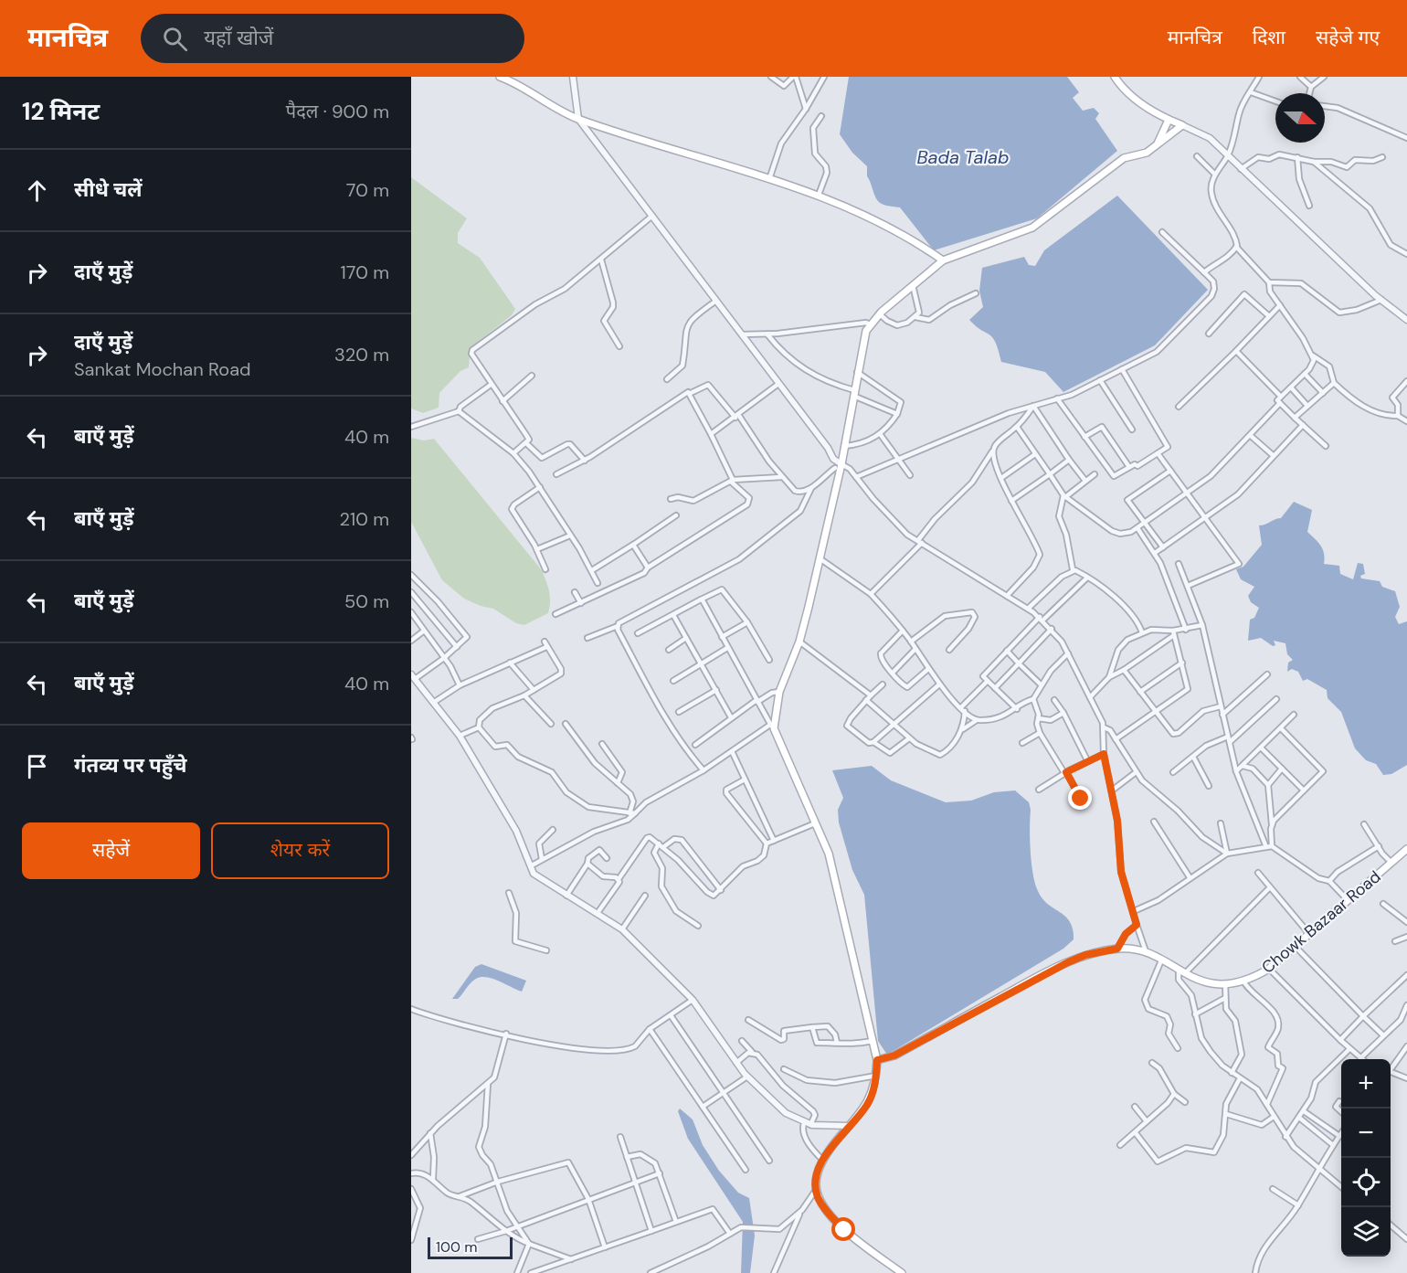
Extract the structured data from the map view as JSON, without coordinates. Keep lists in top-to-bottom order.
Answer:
{
  "streets": {
    "main road": ["Chowk Bazaar Road"]
  },
  "water": ["Bada Talab"],
  "scale_bar": "100 m",
  "north": "right",
  "page": {
    "header": "मानचित्र",
    "search": "यहाँ खोजें",
    "nav": ["मानचित्र", "दिशा", "सहेजे गए"],
    "heading": ["12 मिनट", "पैदल · 900 m"],
    "list": [
      ["सीधे चलें", "70 m"],
      ["दाएँ मुड़ें", "170 m"],
      ["दाएँ मुड़ें", "Sankat Mochan Road", "320 m"],
      ["बाएँ मुड़ें", "40 m"],
      ["बाएँ मुड़ें", "210 m"],
      ["बाएँ मुड़ें", "50 m"],
      ["बाएँ मुड़ें", "40 m"],
      "गंतव्य पर पहुँचे"
    ],
    "buttons": ["सहेजें", "शेयर करें"],
    "map_buttons": ["+", "−"],
    "scale": "100 m"
  }
}
